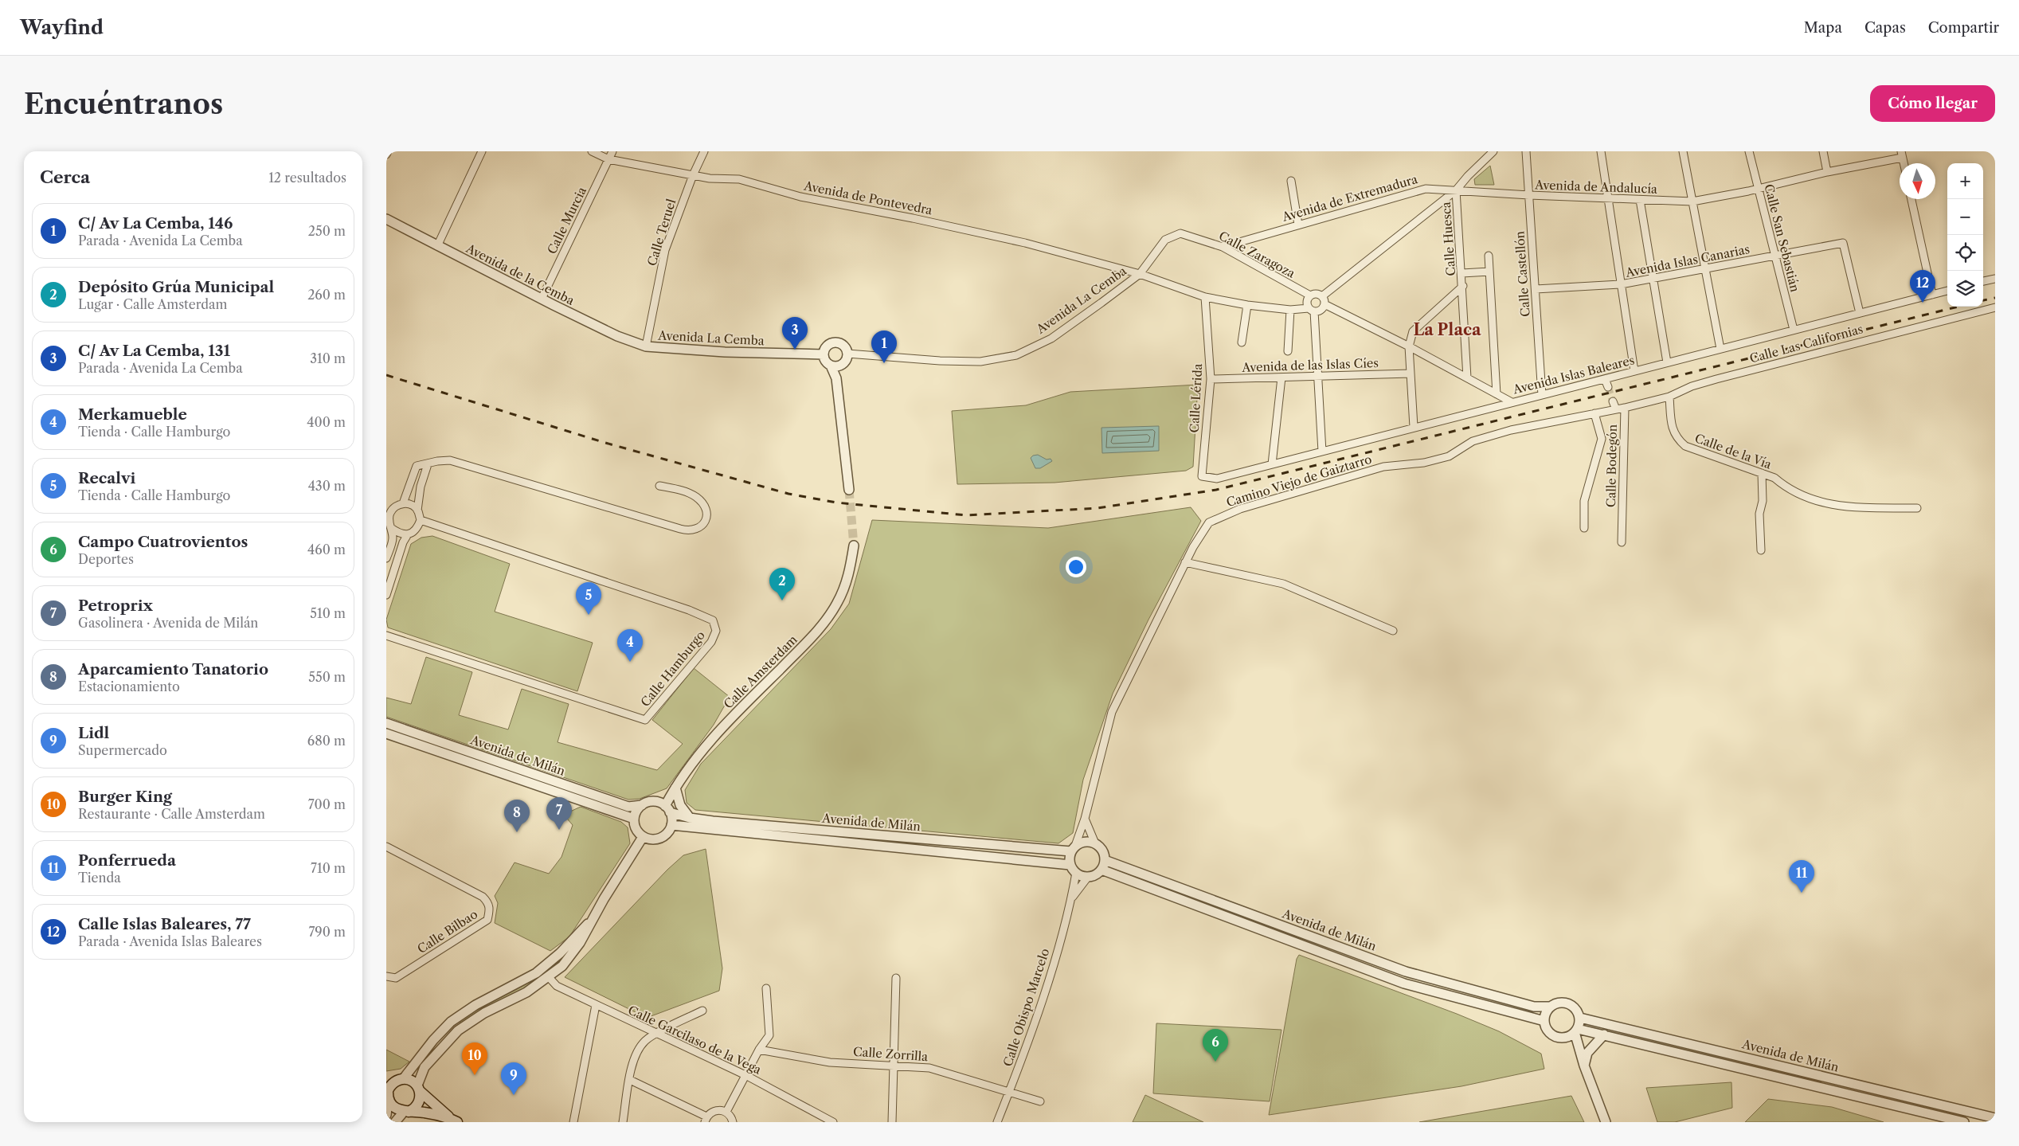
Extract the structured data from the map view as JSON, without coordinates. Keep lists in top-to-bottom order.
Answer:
{
  "streets": {
    "street": [
      "Avenida de Andalucía",
      "Avenida de Pontevedra",
      "Avenida de Extremadura",
      "Calle Murcia",
      "Calle Teruel",
      "Calle San Sebastián",
      "Calle Huesca",
      "Calle Zaragoza",
      "Avenida Islas Canarias",
      "Calle Castellón",
      "Avenida de la Cemba",
      "Avenida La Cemba",
      "Calle Las Californias",
      "Avenida de las Islas Cíes",
      "Avenida Islas Baleares",
      "Calle Lérida",
      "Calle de la Vía",
      "Calle Bodegón",
      "Camino Viejo de Gaiztarro",
      "Calle Hamburgo",
      "Calle Amsterdam",
      "Avenida de Milán",
      "Calle Bilbao",
      "Calle Obispo Marcelo",
      "Calle Garcilaso de la Vega",
      "Calle Zorrilla"
    ]
  },
  "crossings": [
    ["Avenida de Andalucía", "Avenida de Extremadura"],
    ["Avenida de Andalucía", "Calle San Sebastián"],
    ["Avenida de Andalucía", "Calle Huesca"],
    ["Avenida de Andalucía", "Calle Castellón"],
    ["Avenida de Pontevedra", "Calle Murcia"],
    ["Avenida de Pontevedra", "Calle Teruel"],
    ["Avenida de Pontevedra", "Calle Zaragoza"],
    ["Avenida de Pontevedra", "Avenida La Cemba"],
    ["Avenida de Pontevedra", "Calle Lérida"],
    ["Avenida de Extremadura", "Calle Huesca"],
    ["Avenida de Extremadura", "Calle Zaragoza"],
    ["Calle Murcia", "Avenida de la Cemba"],
    ["Calle Teruel", "Avenida de la Cemba"],
    ["Calle Teruel", "Avenida La Cemba"],
    ["Calle San Sebastián", "Avenida Islas Canarias"],
    ["Calle San Sebastián", "Avenida Islas Baleares"],
    ["Calle Zaragoza", "Avenida La Cemba"],
    ["Avenida Islas Canarias", "Calle Castellón"],
    ["Avenida Islas Canarias", "Avenida Islas Baleares"],
    ["Calle Castellón", "Avenida Islas Baleares"],
    ["Avenida de la Cemba", "Avenida La Cemba"],
    ["Calle Las Californias", "Calle de la Vía"],
    ["Calle Las Californias", "Calle Bodegón"],
    ["Avenida de las Islas Cíes", "Calle Lérida"],
    ["Avenida Islas Baleares", "Calle Lérida"],
    ["Calle Bodegón", "Camino Viejo de Gaiztarro"],
    ["Camino Viejo de Gaiztarro", "Avenida de Milán"],
    ["Camino Viejo de Gaiztarro", "Calle Obispo Marcelo"],
    ["Calle Amsterdam", "Avenida de Milán"],
    ["Avenida de Milán", "Calle Obispo Marcelo"],
    ["Calle Obispo Marcelo", "Calle Zorrilla"]
  ],
  "districts": ["La Placa"],
  "north": "bottom",
  "page": {
    "header": "Wayfind",
    "nav": ["Mapa", "Capas", "Compartir"],
    "buttons": "Cómo llegar",
    "title": "Encuéntranos",
    "heading": ["Cerca", "12 resultados"],
    "map_buttons": ["+", "−"],
    "list": [
      {
        "mark": "1",
        "name": "C/ Av La Cemba, 146",
        "note": "Parada · Avenida La Cemba",
        "value": "250 m"
      },
      {
        "mark": "2",
        "name": "Depósito Grúa Municipal",
        "note": "Lugar · Calle Amsterdam",
        "value": "260 m"
      },
      {
        "mark": "3",
        "name": "C/ Av La Cemba, 131",
        "note": "Parada · Avenida La Cemba",
        "value": "310 m"
      },
      {
        "mark": "4",
        "name": "Merkamueble",
        "note": "Tienda · Calle Hamburgo",
        "value": "400 m"
      },
      {
        "mark": "5",
        "name": "Recalvi",
        "note": "Tienda · Calle Hamburgo",
        "value": "430 m"
      },
      {
        "mark": "6",
        "name": "Campo Cuatrovientos",
        "note": "Deportes",
        "value": "460 m"
      },
      {
        "mark": "7",
        "name": "Petroprix",
        "note": "Gasolinera · Avenida de Milán",
        "value": "510 m"
      },
      {
        "mark": "8",
        "name": "Aparcamiento Tanatorio",
        "note": "Estacionamiento",
        "value": "550 m"
      },
      {
        "mark": "9",
        "name": "Lidl",
        "note": "Supermercado",
        "value": "680 m"
      },
      {
        "mark": "10",
        "name": "Burger King",
        "note": "Restaurante · Calle Amsterdam",
        "value": "700 m"
      },
      {
        "mark": "11",
        "name": "Ponferrueda",
        "note": "Tienda",
        "value": "710 m"
      },
      {
        "mark": "12",
        "name": "Calle Islas Baleares, 77",
        "note": "Parada · Avenida Islas Baleares",
        "value": "790 m"
      }
    ],
    "pins": [
      "12",
      "3",
      "1",
      "2",
      "5",
      "4",
      "7",
      "8",
      "11",
      "6",
      "10",
      "9"
    ]
  }
}
